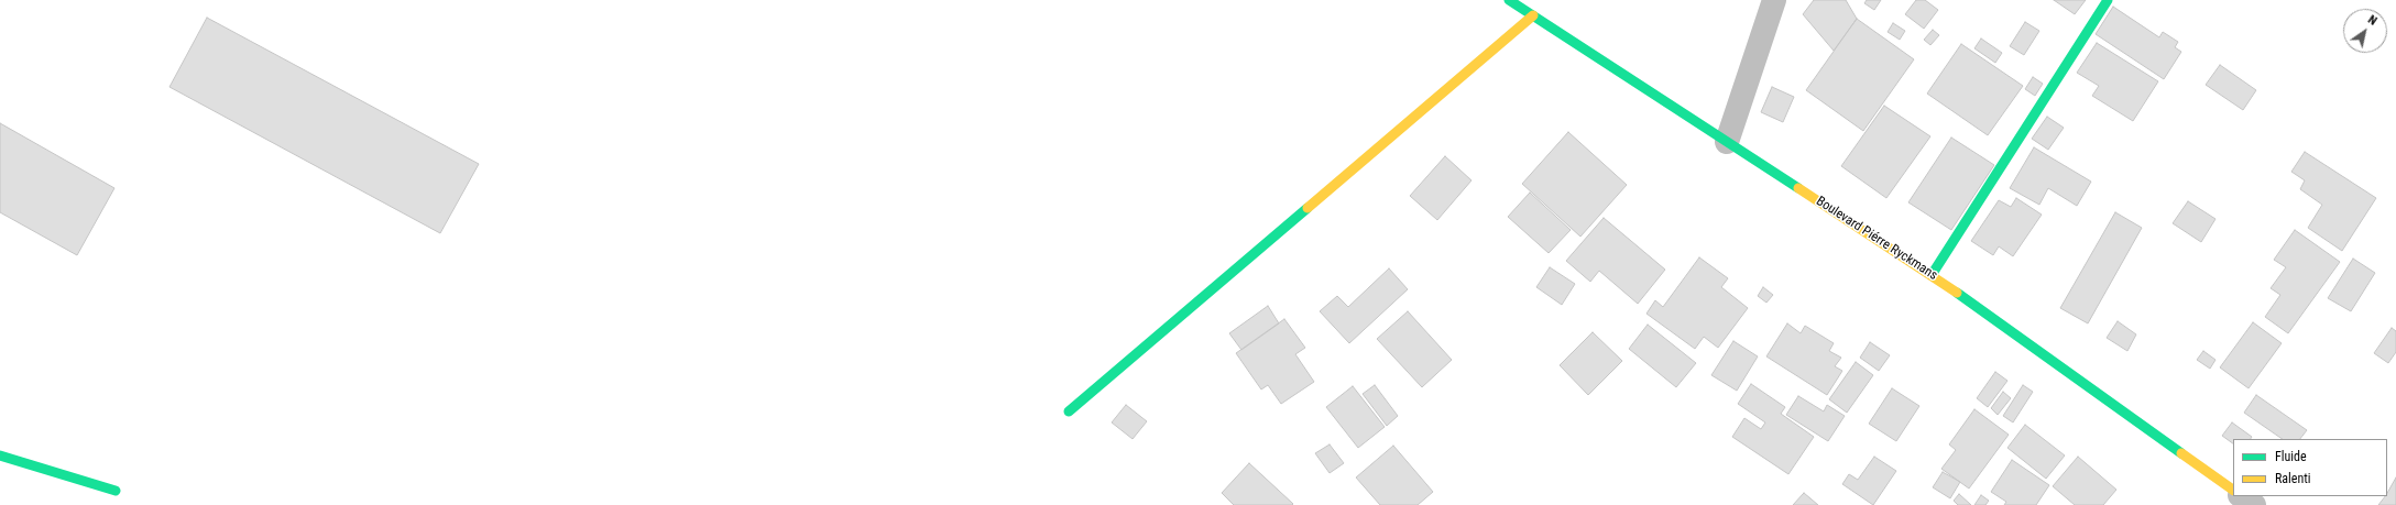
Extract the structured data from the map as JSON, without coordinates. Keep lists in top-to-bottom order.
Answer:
{
  "streets": {
    "street": ["Boulevard Piérre Ryckmans"]
  },
  "legend": ["Fluide", "Ralenti"],
  "north": "top right"
}
